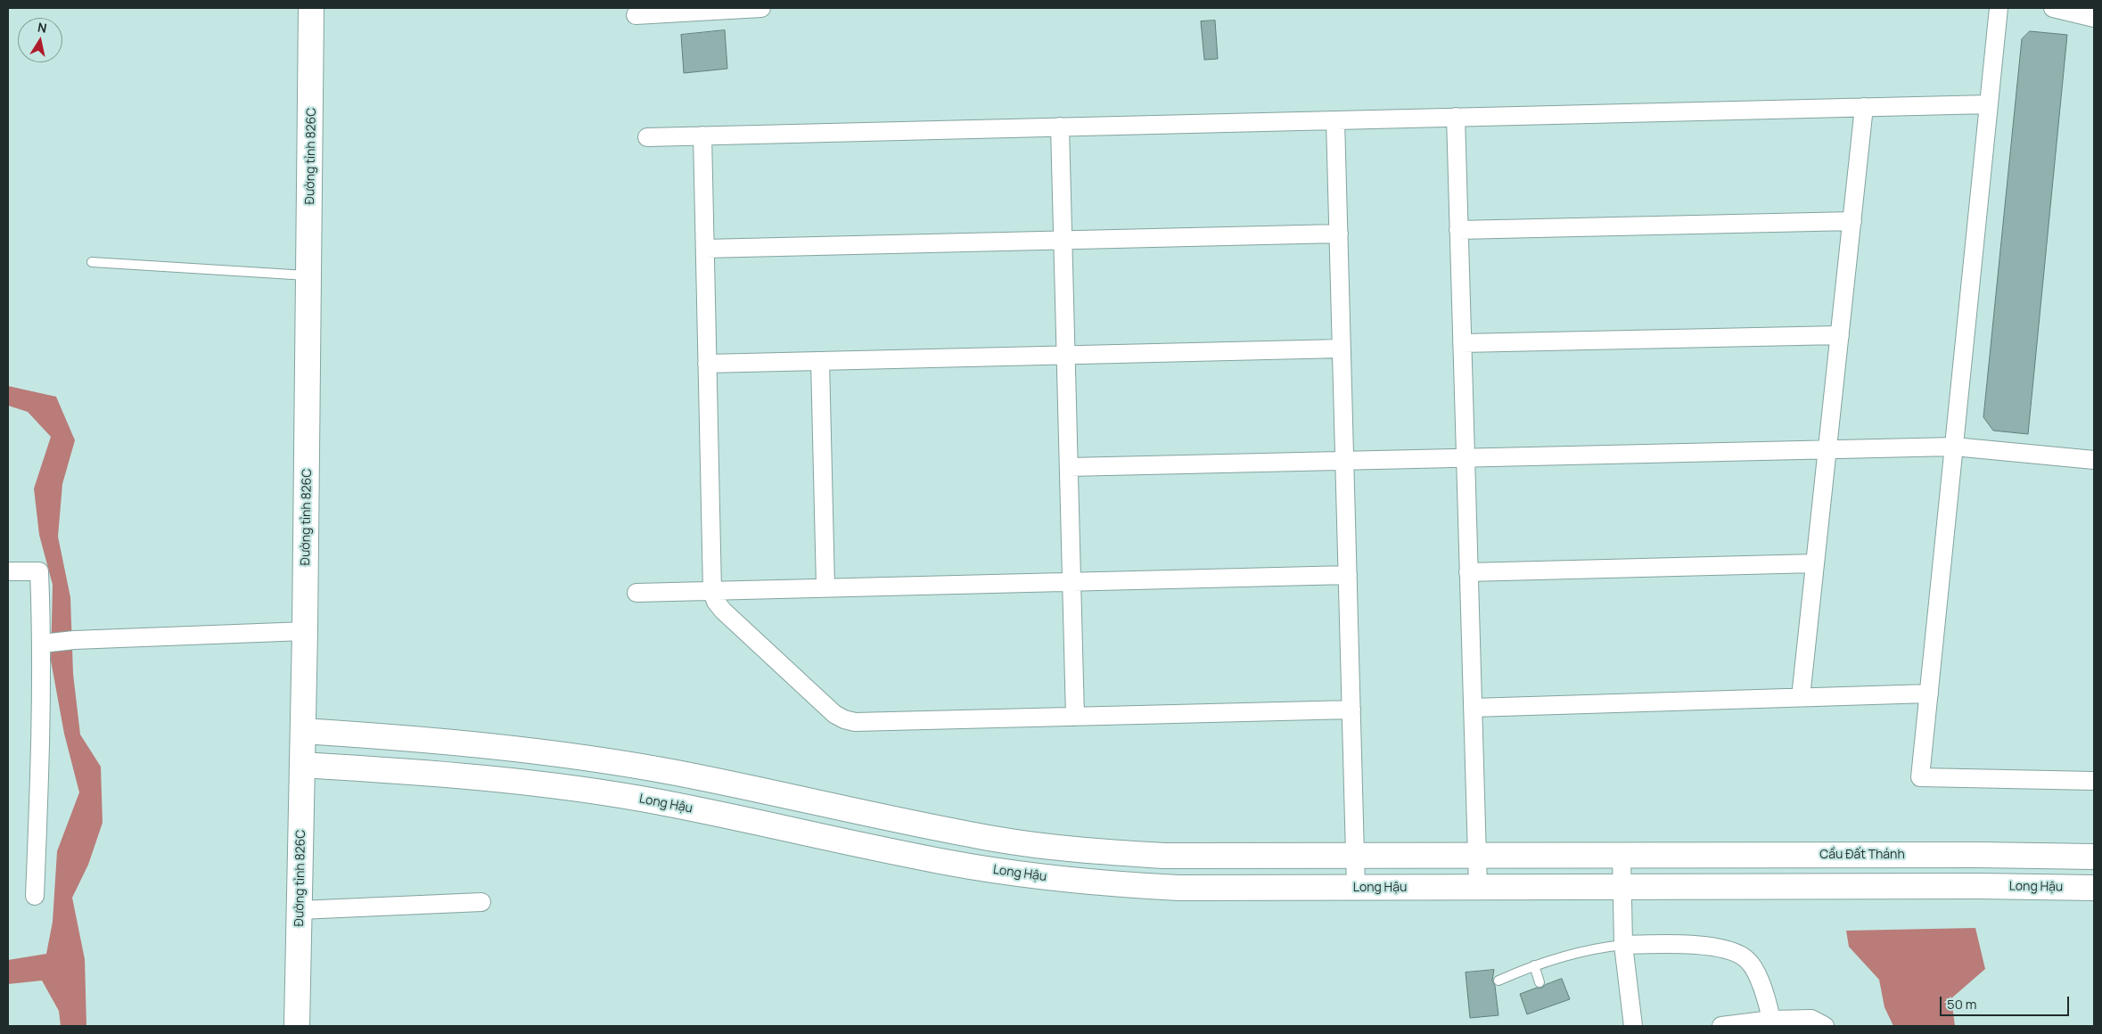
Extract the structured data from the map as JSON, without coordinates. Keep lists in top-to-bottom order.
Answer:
{
  "streets": {
    "main road": ["Đường tỉnh 826C", "Long Hậu", "Cầu Đất Thánh"]
  },
  "crossings": [
    ["Đường tỉnh 826C", "Long Hậu"]
  ],
  "scale_bar": "50 m",
  "north": "top"
}
